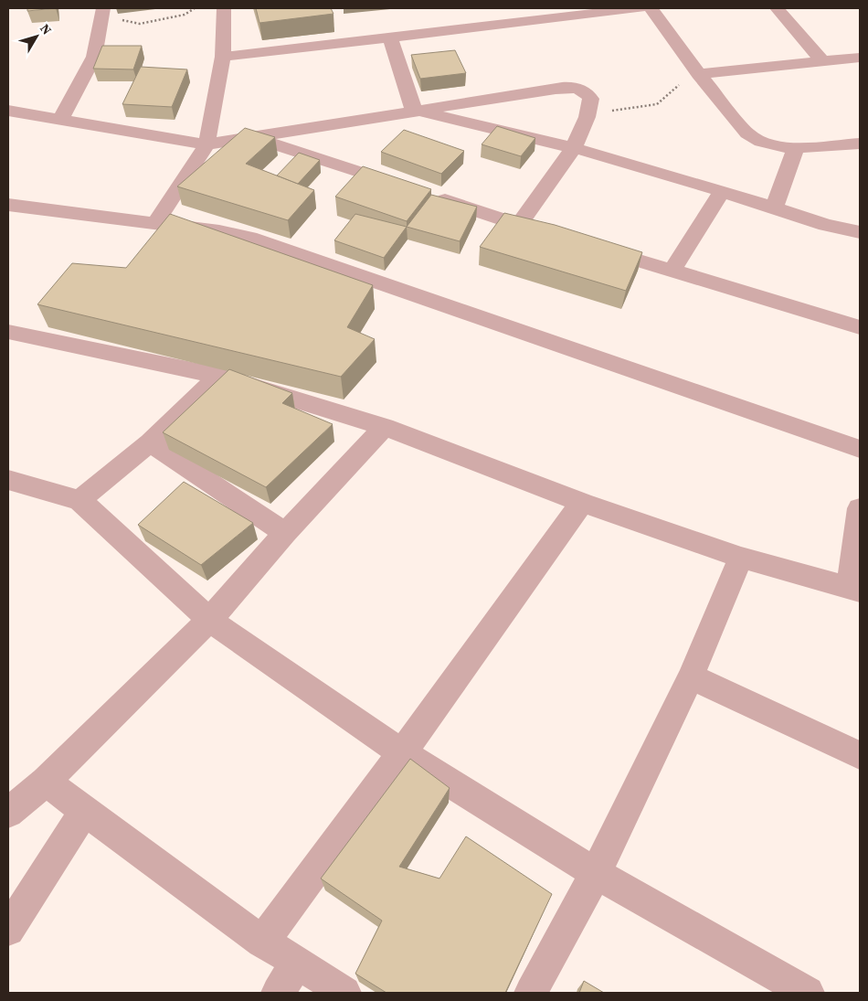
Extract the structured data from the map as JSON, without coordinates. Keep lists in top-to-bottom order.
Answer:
{
  "north": "top right"
}
